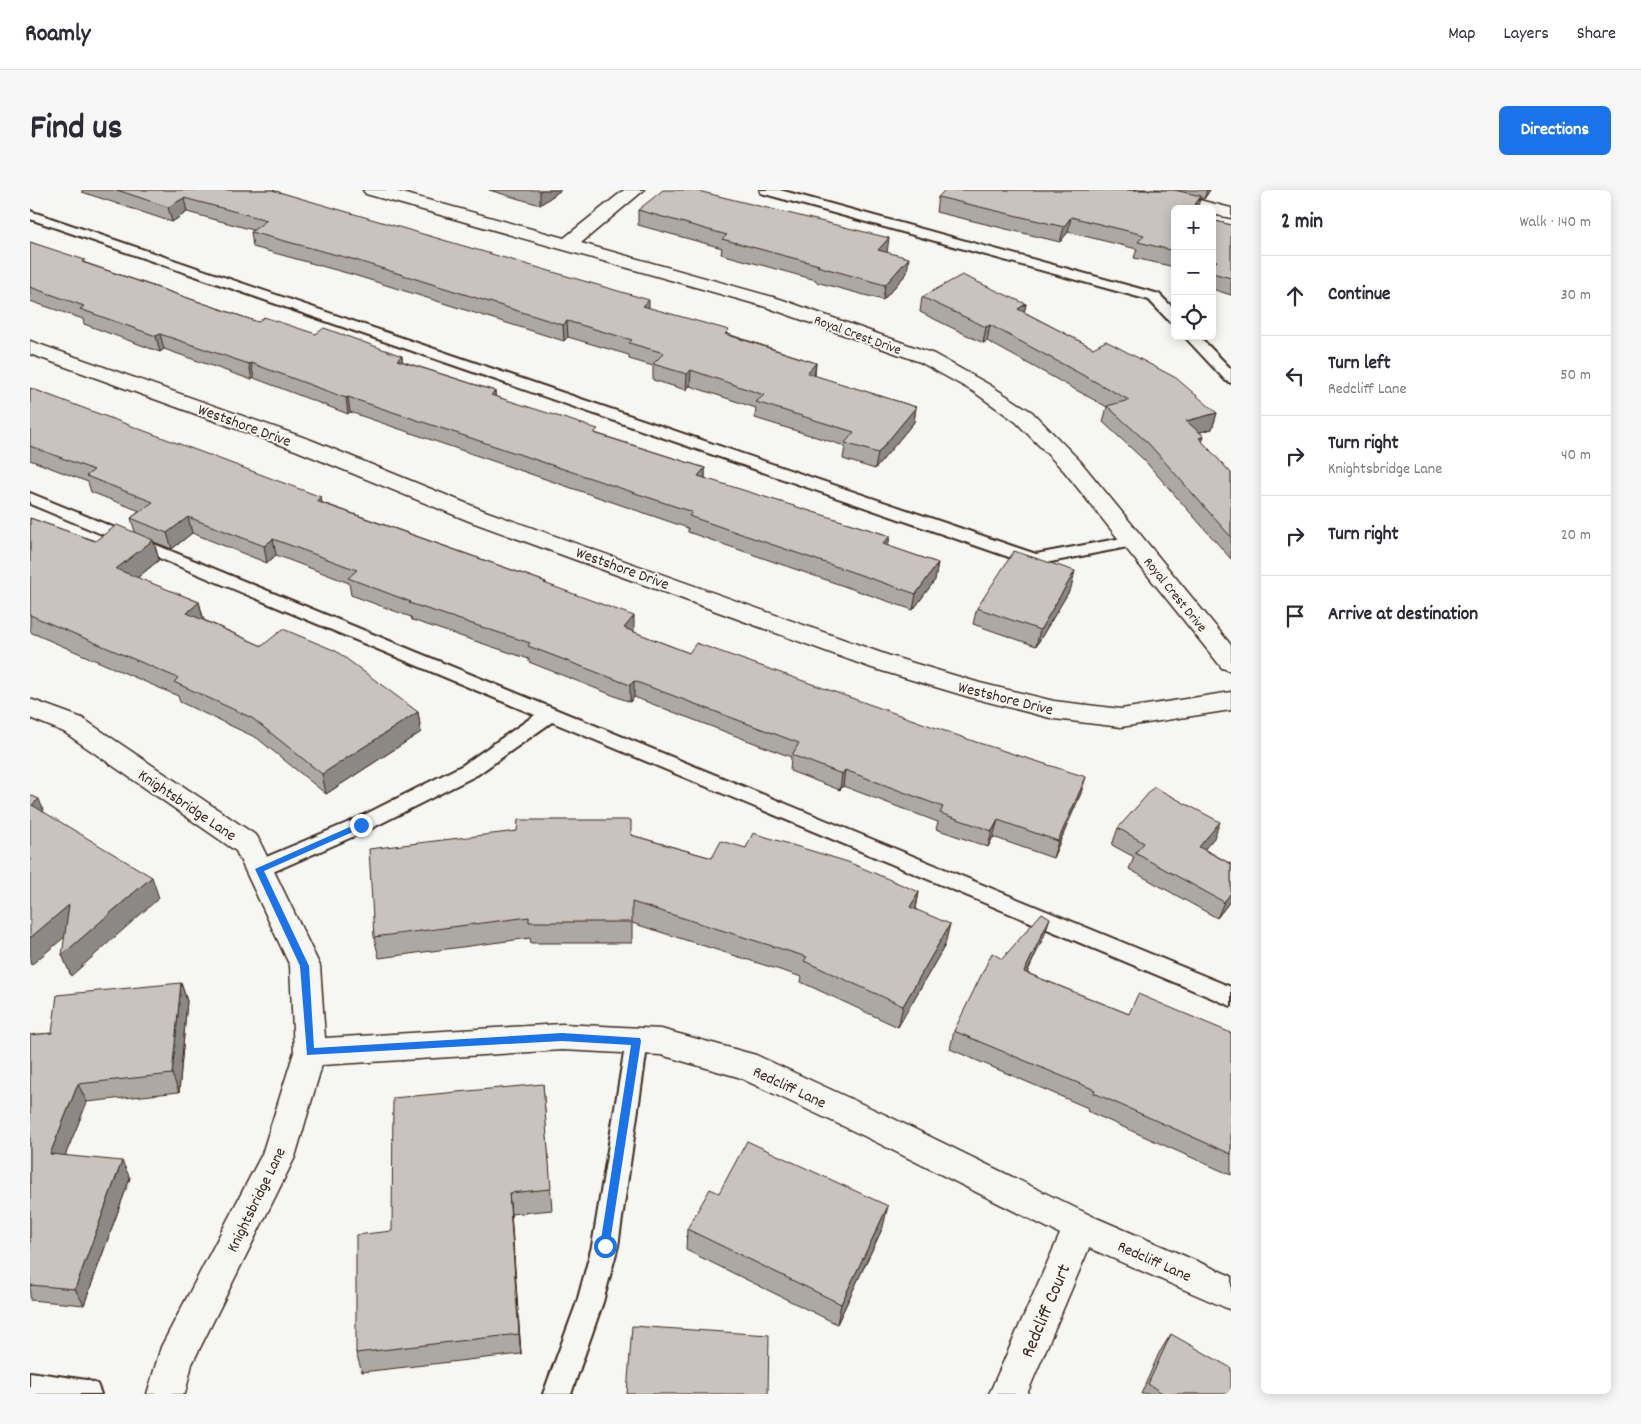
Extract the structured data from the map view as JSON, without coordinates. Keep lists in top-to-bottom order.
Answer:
{
  "streets": {
    "street": [
      "Royal Crest Drive",
      "Westshore Drive",
      "Knightsbridge Lane",
      "Redcliff Lane",
      "Redcliff Court"
    ]
  },
  "crossings": [
    ["Knightsbridge Lane", "Redcliff Lane"],
    ["Redcliff Lane", "Redcliff Court"]
  ],
  "page": {
    "header": "Roamly",
    "nav": ["Map", "Layers", "Share"],
    "title": "Find us",
    "buttons": "Directions",
    "heading": ["2 min", "Walk · 140 m"],
    "map_buttons": ["+", "−"],
    "list": [
      ["Continue", "30 m"],
      ["Turn left", "Redcliff Lane", "50 m"],
      ["Turn right", "Knightsbridge Lane", "40 m"],
      ["Turn right", "20 m"],
      "Arrive at destination"
    ]
  }
}
